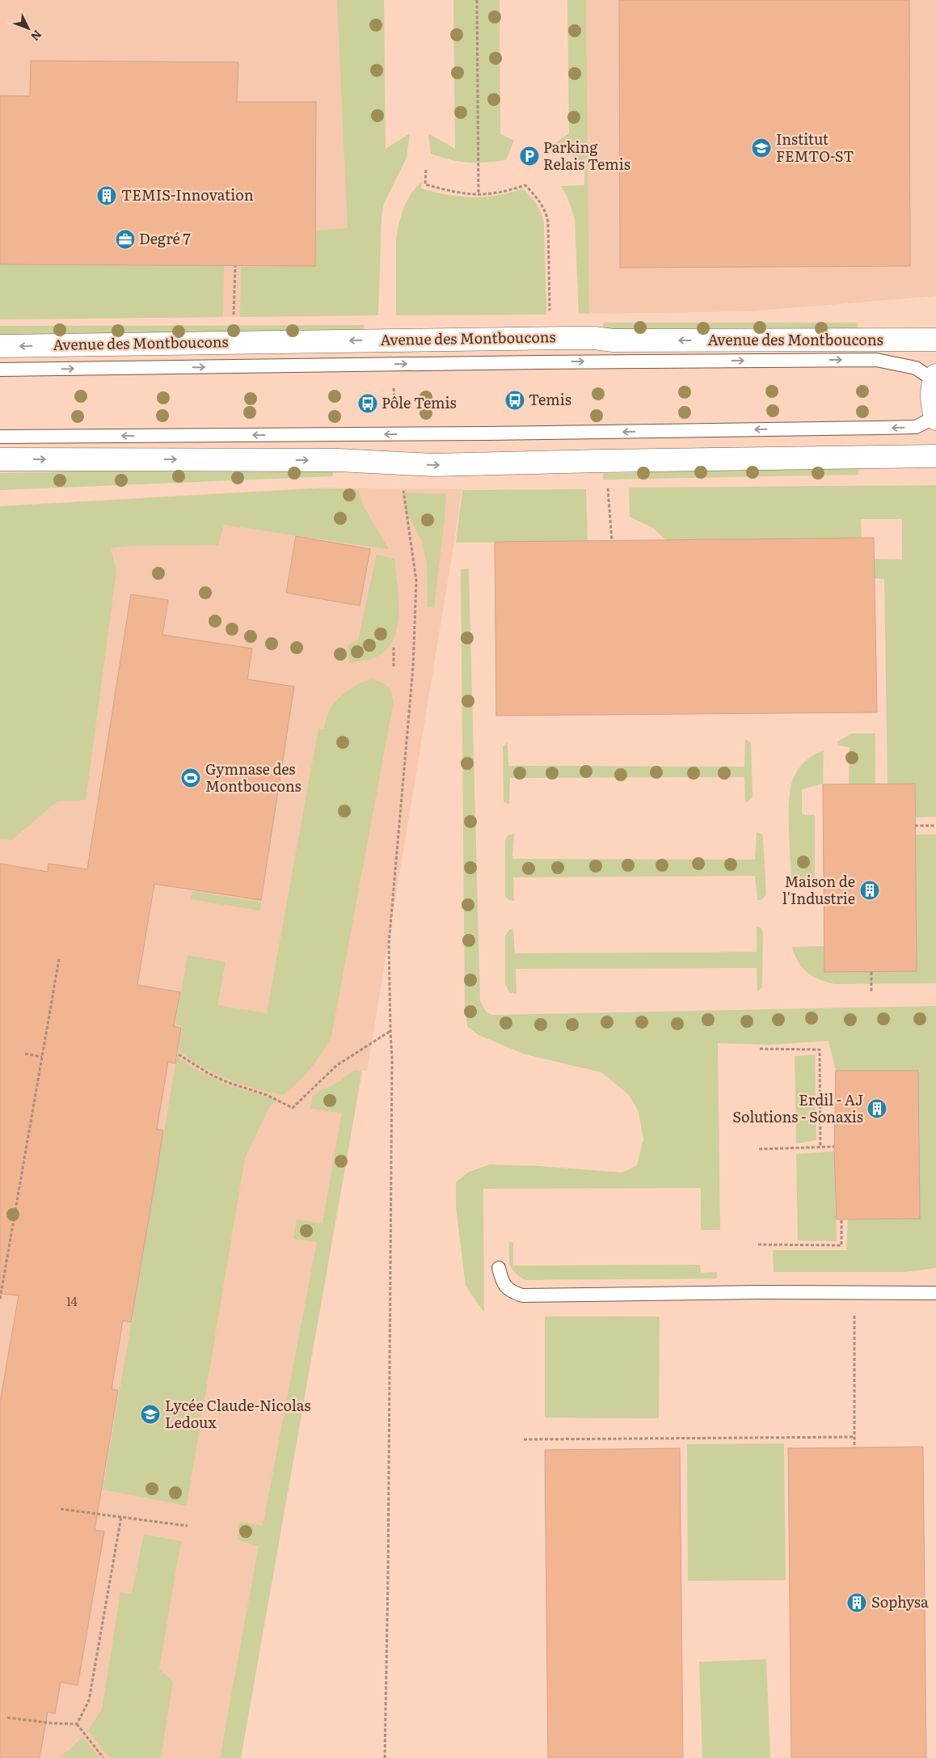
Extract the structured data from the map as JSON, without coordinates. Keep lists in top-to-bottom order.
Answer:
{
  "streets": {
    "street": ["Avenue des Montboucons"]
  },
  "places": {
    "school or university": ["Institut FEMTO-ST", "Lycée Claude-Nicolas Ledoux"],
    "parking": ["Parking Relais Temis"],
    "building": [
      "TEMIS-Innovation",
      "Maison de l'Industrie",
      "Erdil - AJ Solutions - Sonaxis",
      "Sophysa"
    ],
    "office": ["Degré 7"],
    "bus stop": ["Temis", "Pôle Temis"],
    "sports": ["Gymnase des Montboucons"]
  },
  "house_numbers": ["14"],
  "north": "bottom right"
}
